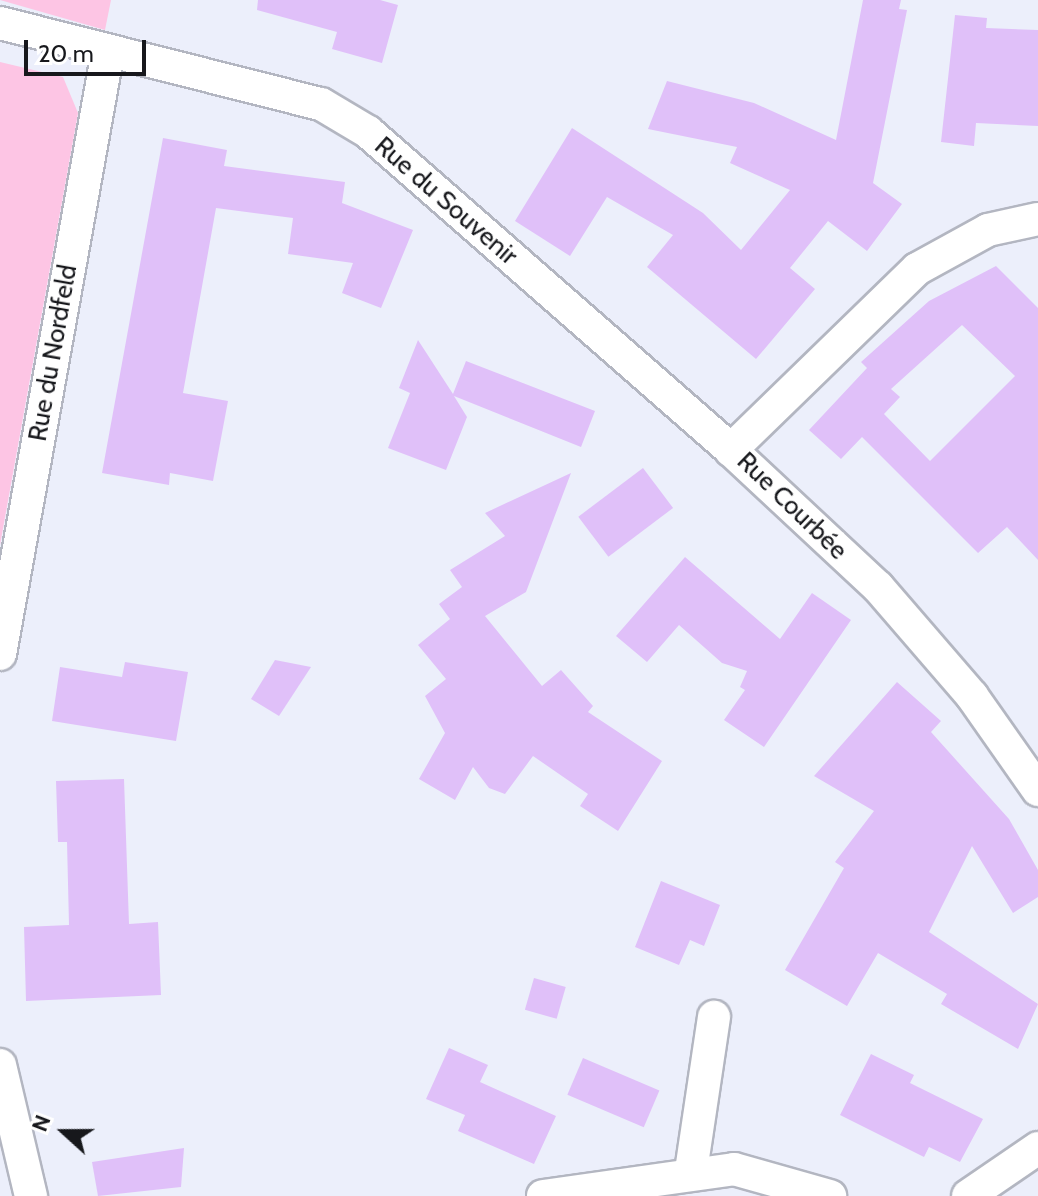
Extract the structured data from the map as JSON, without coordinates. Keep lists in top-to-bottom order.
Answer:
{
  "streets": {
    "street": ["Rue du Souvenir", "Rue du Nordfeld", "Rue Courbée"]
  },
  "crossings": [
    ["Rue du Souvenir", "Rue du Nordfeld"],
    ["Rue du Souvenir", "Rue Courbée"]
  ],
  "scale_bar": "20 m",
  "north": "left"
}
